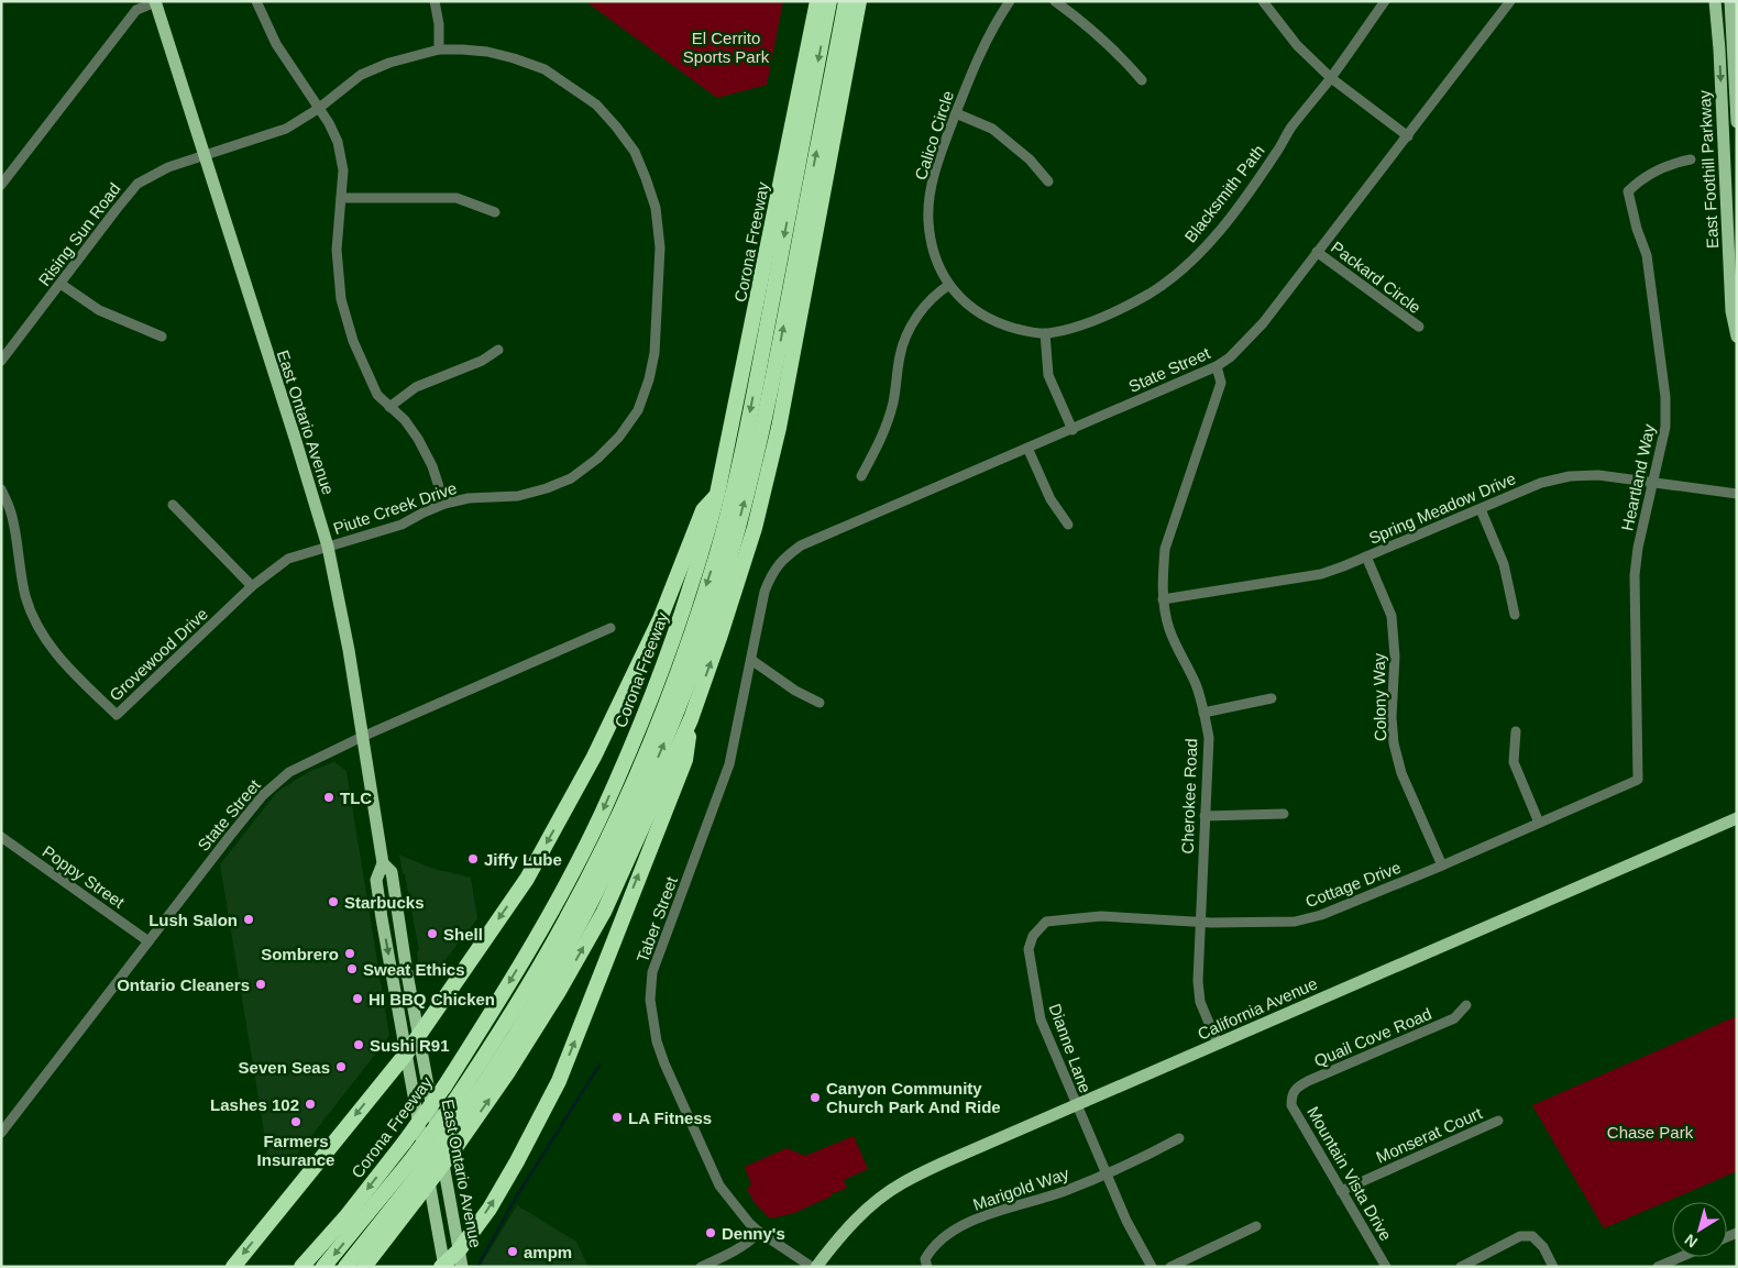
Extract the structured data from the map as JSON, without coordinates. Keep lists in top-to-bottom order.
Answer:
{
  "streets": {
    "highway": ["Corona Freeway"],
    "main road": ["East Foothill Parkway", "East Ontario Avenue", "California Avenue"],
    "street": [
      "Calico Circle",
      "Blacksmith Path",
      "Rising Sun Road",
      "Packard Circle",
      "State Street",
      "Heartland Way",
      "Piute Creek Drive",
      "Spring Meadow Drive",
      "Grovewood Drive",
      "Colony Way",
      "Cherokee Road",
      "Poppy Street",
      "Cottage Drive",
      "Taber Street",
      "Quail Cove Road",
      "Dianne Lane",
      "Monserat Court",
      "Mountain Vista Drive",
      "Marigold Way"
    ]
  },
  "crossings": [
    ["Calico Circle", "Blacksmith Path"],
    ["Rising Sun Road", "East Ontario Avenue"],
    ["Rising Sun Road", "Piute Creek Drive"],
    ["Packard Circle", "State Street"],
    ["State Street", "East Ontario Avenue"],
    ["State Street", "Cherokee Road"],
    ["State Street", "Poppy Street"],
    ["State Street", "Taber Street"],
    ["East Ontario Avenue", "Piute Creek Drive"],
    ["East Ontario Avenue", "Grovewood Drive"],
    ["Heartland Way", "Spring Meadow Drive"],
    ["Heartland Way", "Cottage Drive"],
    ["Piute Creek Drive", "Grovewood Drive"],
    ["Spring Meadow Drive", "Colony Way"],
    ["Spring Meadow Drive", "Cherokee Road"],
    ["Colony Way", "Cottage Drive"],
    ["Cherokee Road", "Cottage Drive"],
    ["Cherokee Road", "California Avenue"],
    ["Cottage Drive", "Dianne Lane"],
    ["California Avenue", "Dianne Lane"],
    ["Quail Cove Road", "Mountain Vista Drive"],
    ["Dianne Lane", "Marigold Way"],
    ["Monserat Court", "Mountain Vista Drive"]
  ],
  "parks": ["El Cerrito Sports Park", "Chase Park"],
  "places": [
    "TLC",
    "Jiffy Lube",
    "Starbucks",
    "Lush Salon",
    "Shell",
    "Sombrero",
    "Sweat Ethics",
    "Ontario Cleaners",
    "HI BBQ Chicken",
    "Sushi R91",
    "Seven Seas",
    "Canyon Community Church Park And Ride",
    "Lashes 102",
    "LA Fitness",
    "Farmers Insurance",
    "Denny's",
    "ampm"
  ],
  "north": "bottom left"
}
